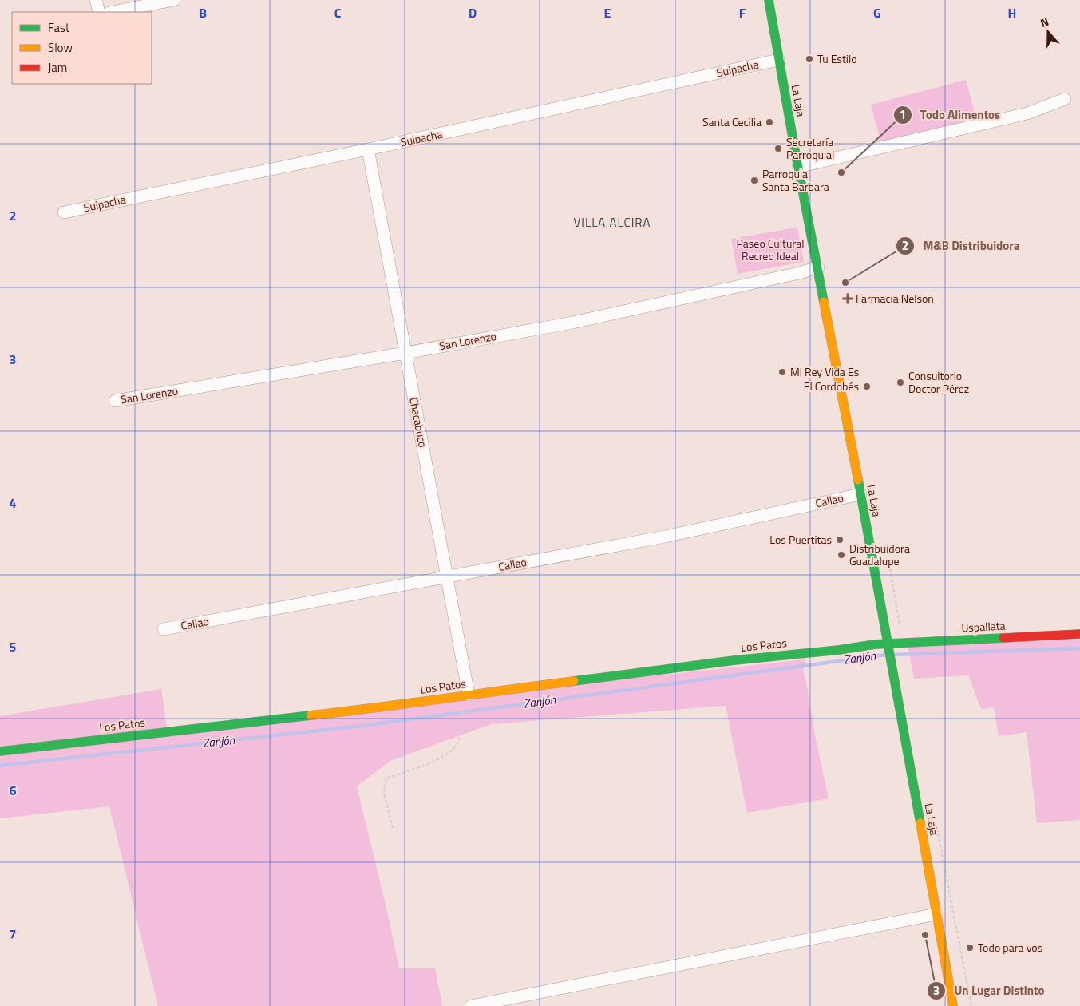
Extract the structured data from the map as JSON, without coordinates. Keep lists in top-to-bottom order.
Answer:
{
  "streets": {
    "street": [
      "Suipacha",
      "La Laja",
      "San Lorenzo",
      "Chacabuco",
      "Callao",
      "Uspallata",
      "Los Patos"
    ]
  },
  "crossings": [
    ["Suipacha", "La Laja"],
    ["Suipacha", "Chacabuco"],
    ["La Laja", "San Lorenzo"],
    ["La Laja", "Callao"],
    ["La Laja", "Uspallata"],
    ["La Laja", "Los Patos"],
    ["San Lorenzo", "Chacabuco"],
    ["Chacabuco", "Callao"],
    ["Chacabuco", "Los Patos"],
    ["Uspallata", "Los Patos"]
  ],
  "districts": ["VILLA ALCIRA"],
  "water": ["Zanjón"],
  "parks": ["Paseo Cultural Recreo Ideal"],
  "places": {
    "other": [
      "Tu Estilo",
      "Santa Cecilia",
      "Secretaría Parroquial",
      "Todo Alimentos",
      "Parroquia Santa Barbara",
      "M&B Distribuidora",
      "Mi Rey Vida Es",
      "Consultorio Doctor Pérez",
      "El Cordobés",
      "Los Puertitas",
      "Distribuidora Guadalupe",
      "Un Lugar Distinto",
      "Todo para vos"
    ],
    "health": ["Farmacia Nelson"]
  },
  "legend": ["Fast", "Slow", "Jam"],
  "north": "top",
  "grid": {
    "columns": [
      "B",
      "C",
      "D",
      "E",
      "F",
      "G",
      "H"
    ],
    "rows": [
      "2",
      "3",
      "4",
      "5",
      "6",
      "7"
    ]
  }
}
